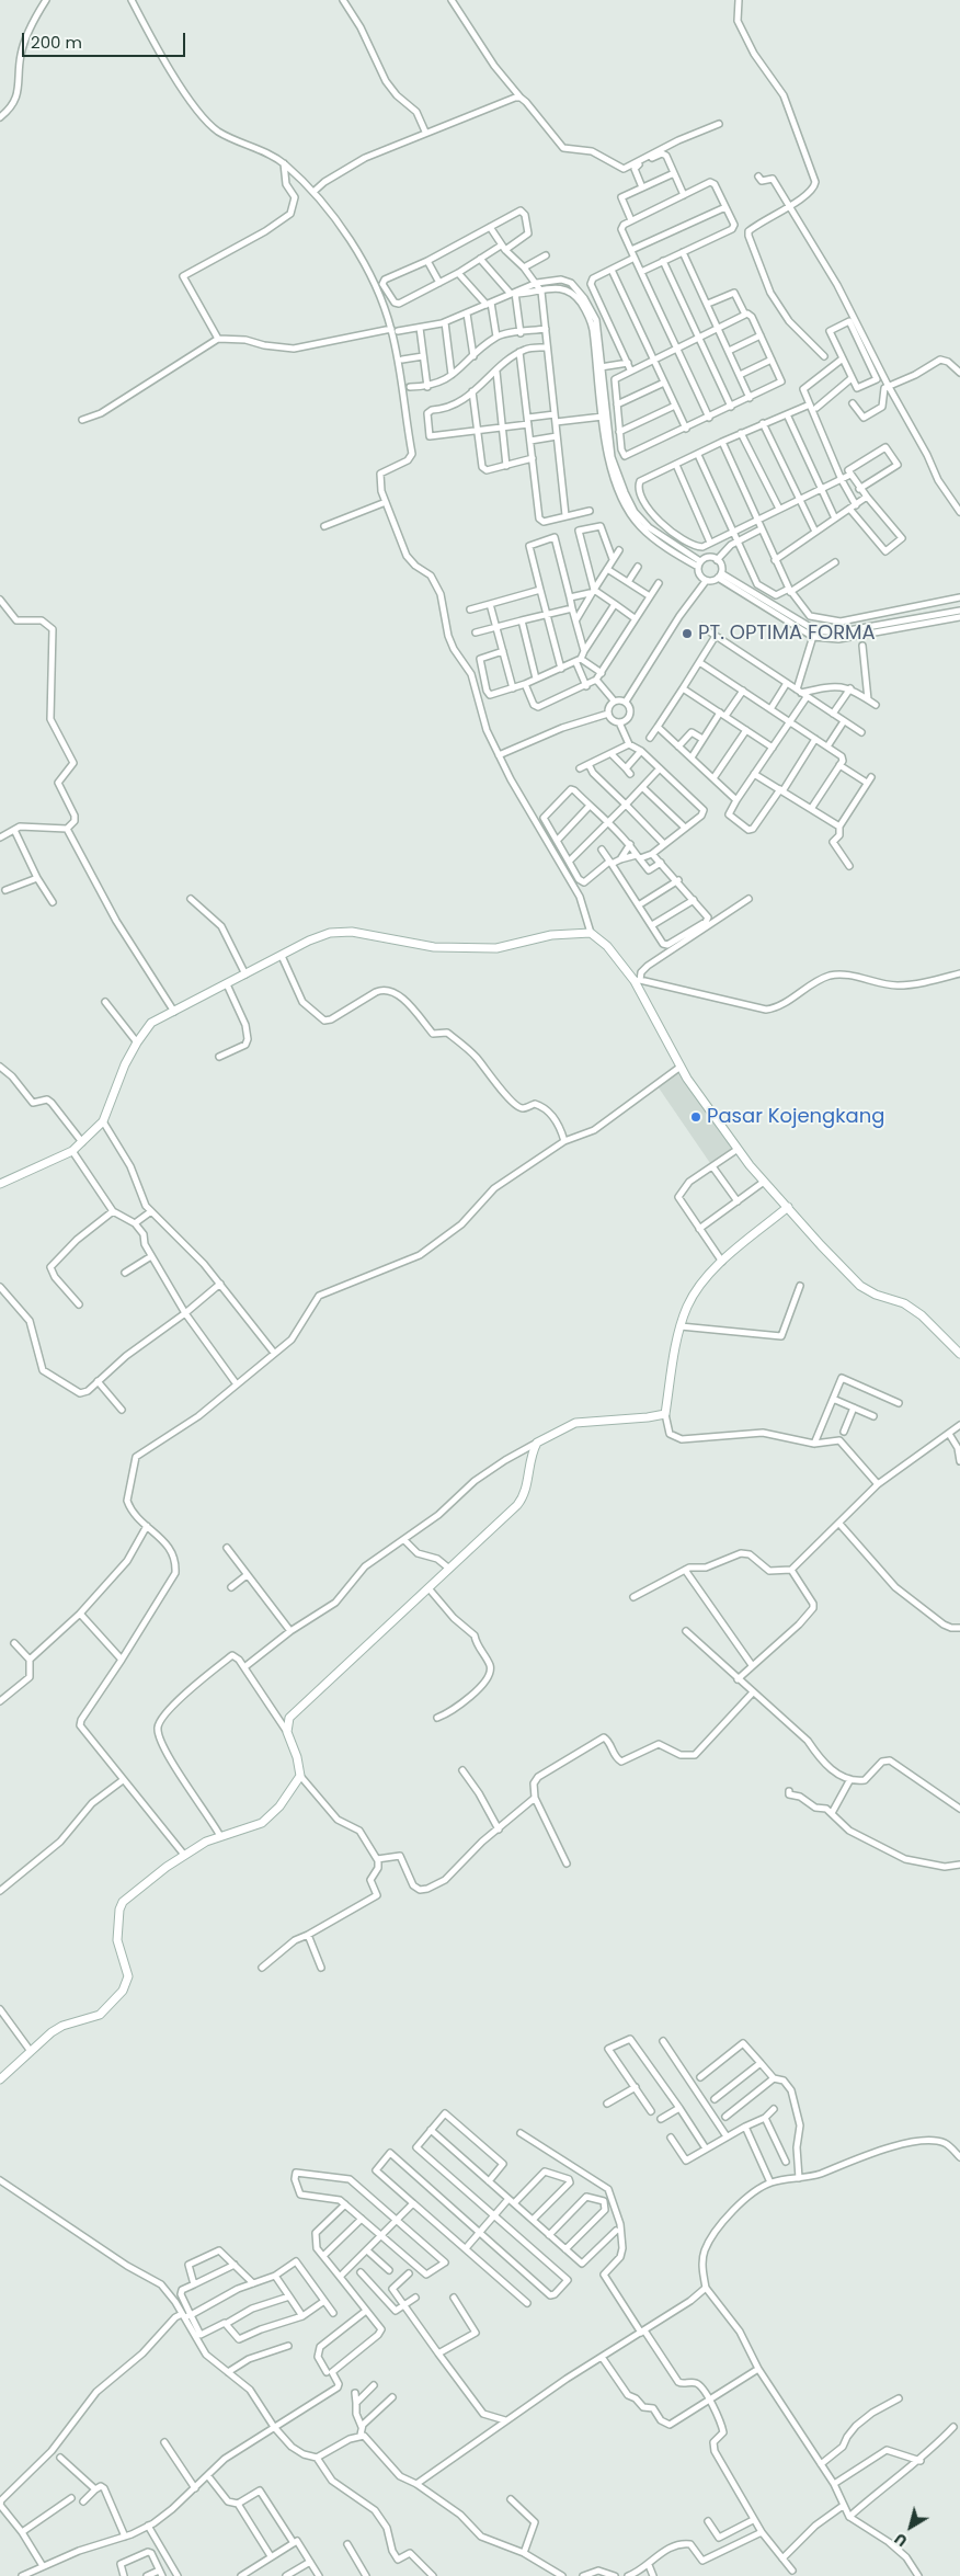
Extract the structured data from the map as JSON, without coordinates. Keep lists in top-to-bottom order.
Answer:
{
  "places": ["PT. OPTIMA FORMA", "Pasar Kojengkang"],
  "scale_bar": "200 m",
  "north": "bottom left"
}
